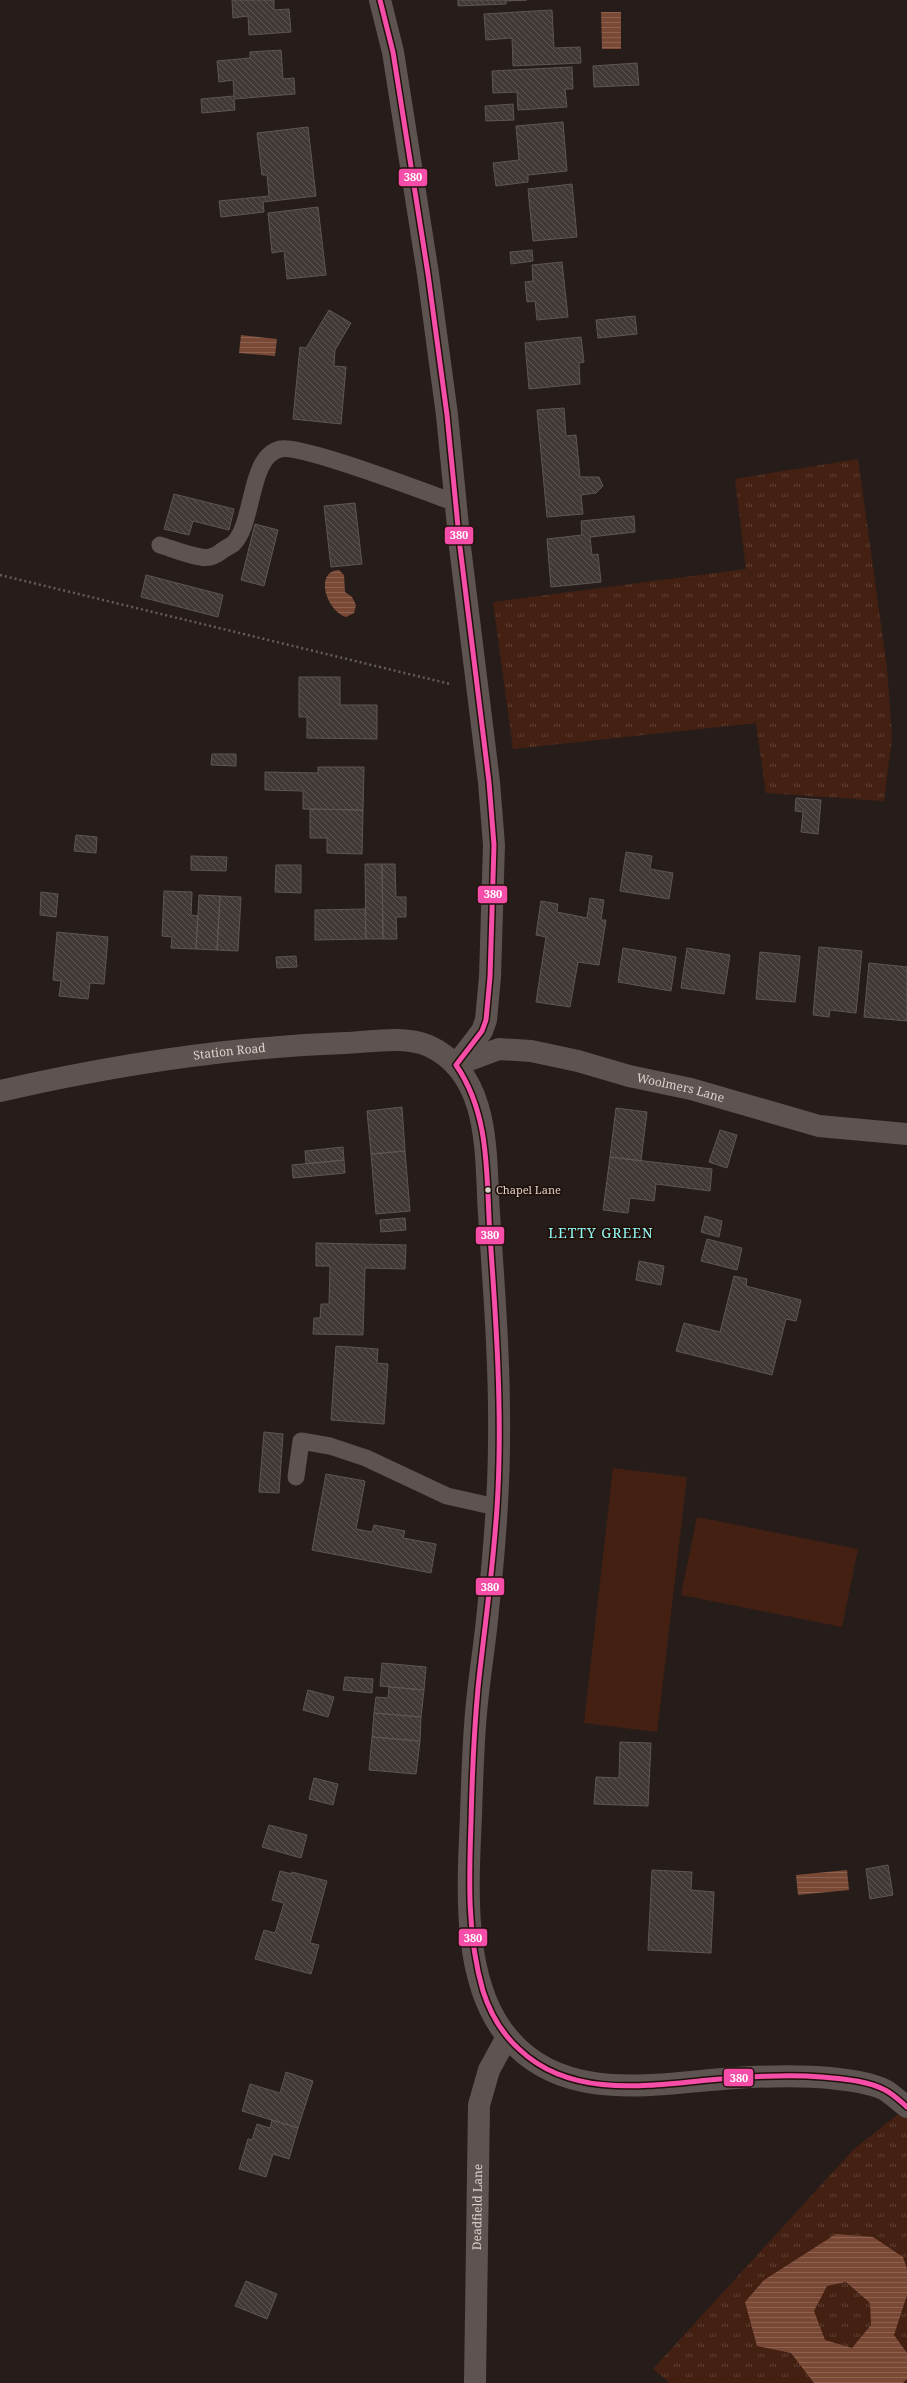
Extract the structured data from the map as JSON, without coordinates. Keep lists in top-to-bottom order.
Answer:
{
  "streets": {
    "street": ["Station Road", "Woolmers Lane", "Deadfield Lane"]
  },
  "crossings": [
    ["Station Road", "Woolmers Lane"]
  ],
  "districts": ["LETTY GREEN"],
  "places": ["Chapel Lane"],
  "lines": ["transit line 380"]
}
